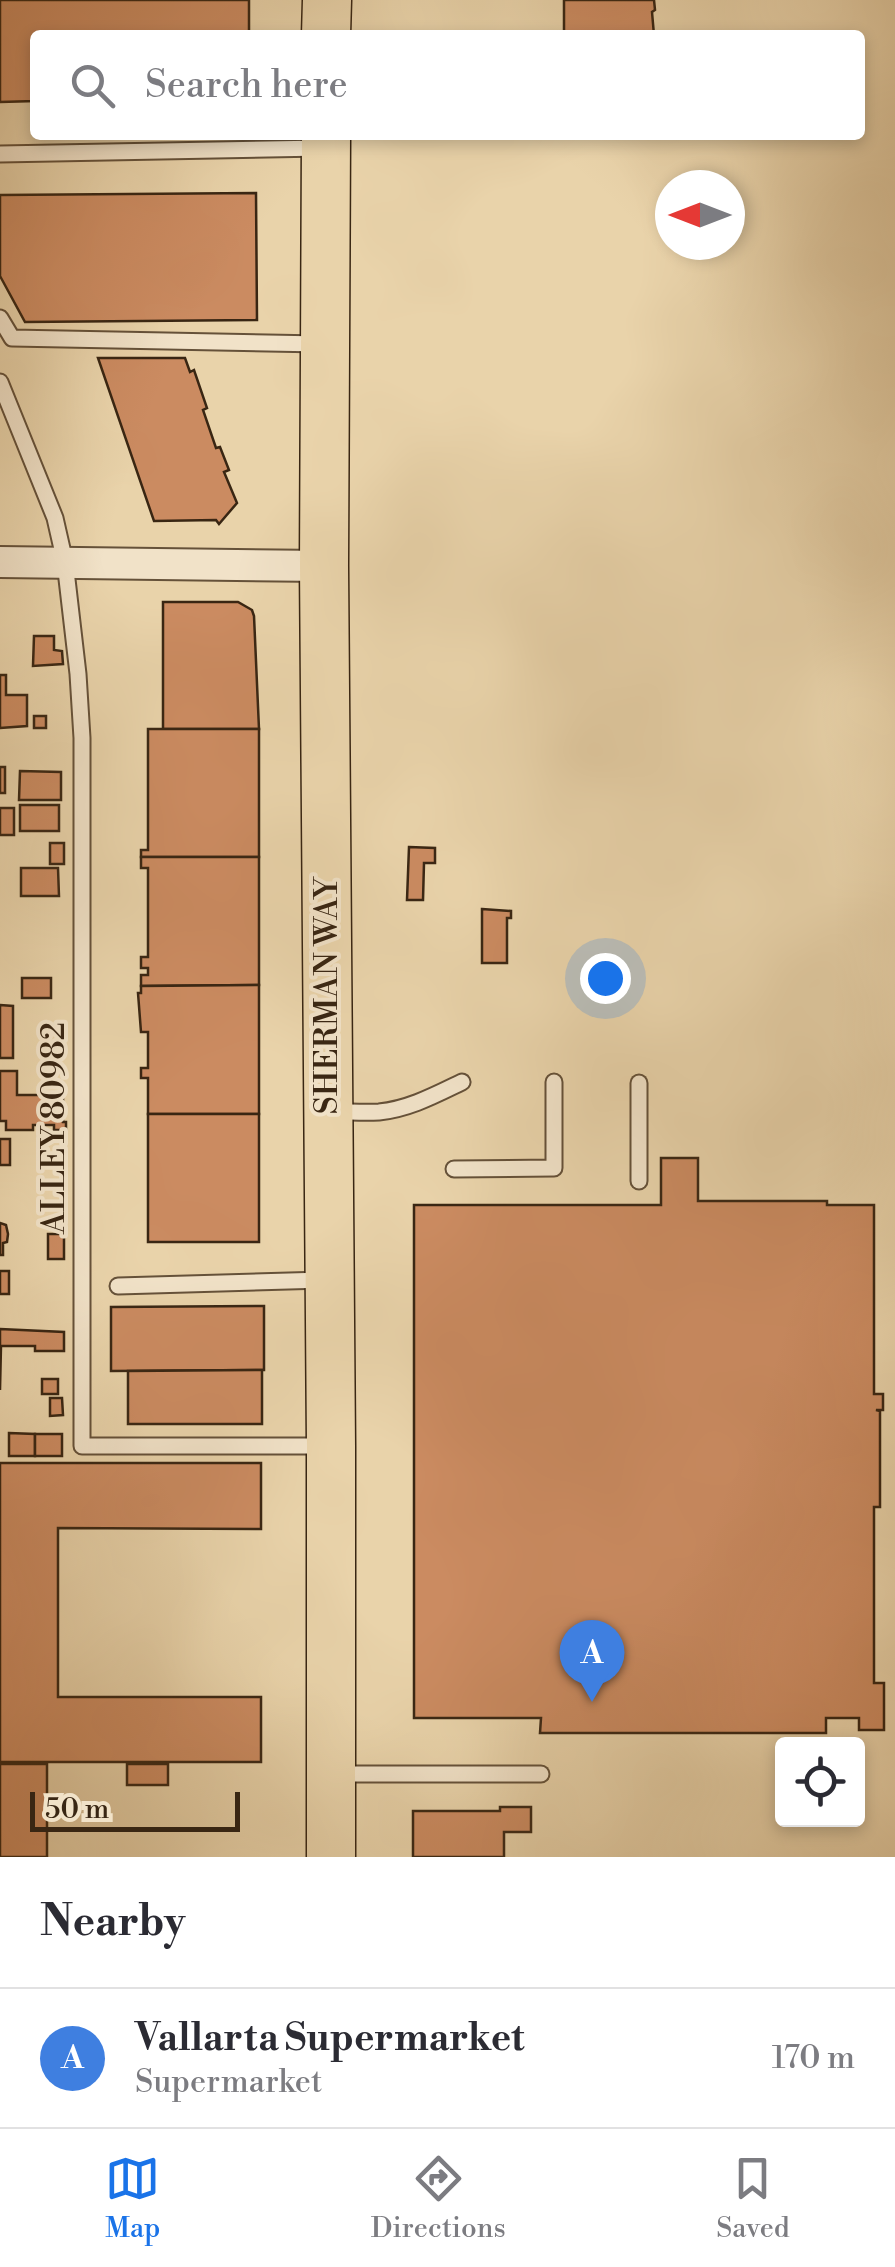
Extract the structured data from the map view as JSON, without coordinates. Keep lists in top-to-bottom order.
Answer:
{
  "streets": {
    "main road": ["SHERMAN WAY"],
    "lane": ["ALLEY 80982"]
  },
  "crossings": [
    ["SHERMAN WAY", "ALLEY 80982"]
  ],
  "scale_bar": "50 m",
  "north": "left",
  "page": {
    "search": "Search here",
    "pins": "A",
    "scale": "50 m",
    "heading": "Nearby",
    "list": [
      {
        "mark": "A",
        "name": "Vallarta Supermarket",
        "note": "Supermarket",
        "value": "170 m"
      }
    ],
    "nav": ["Map", "Directions", "Saved"]
  }
}
